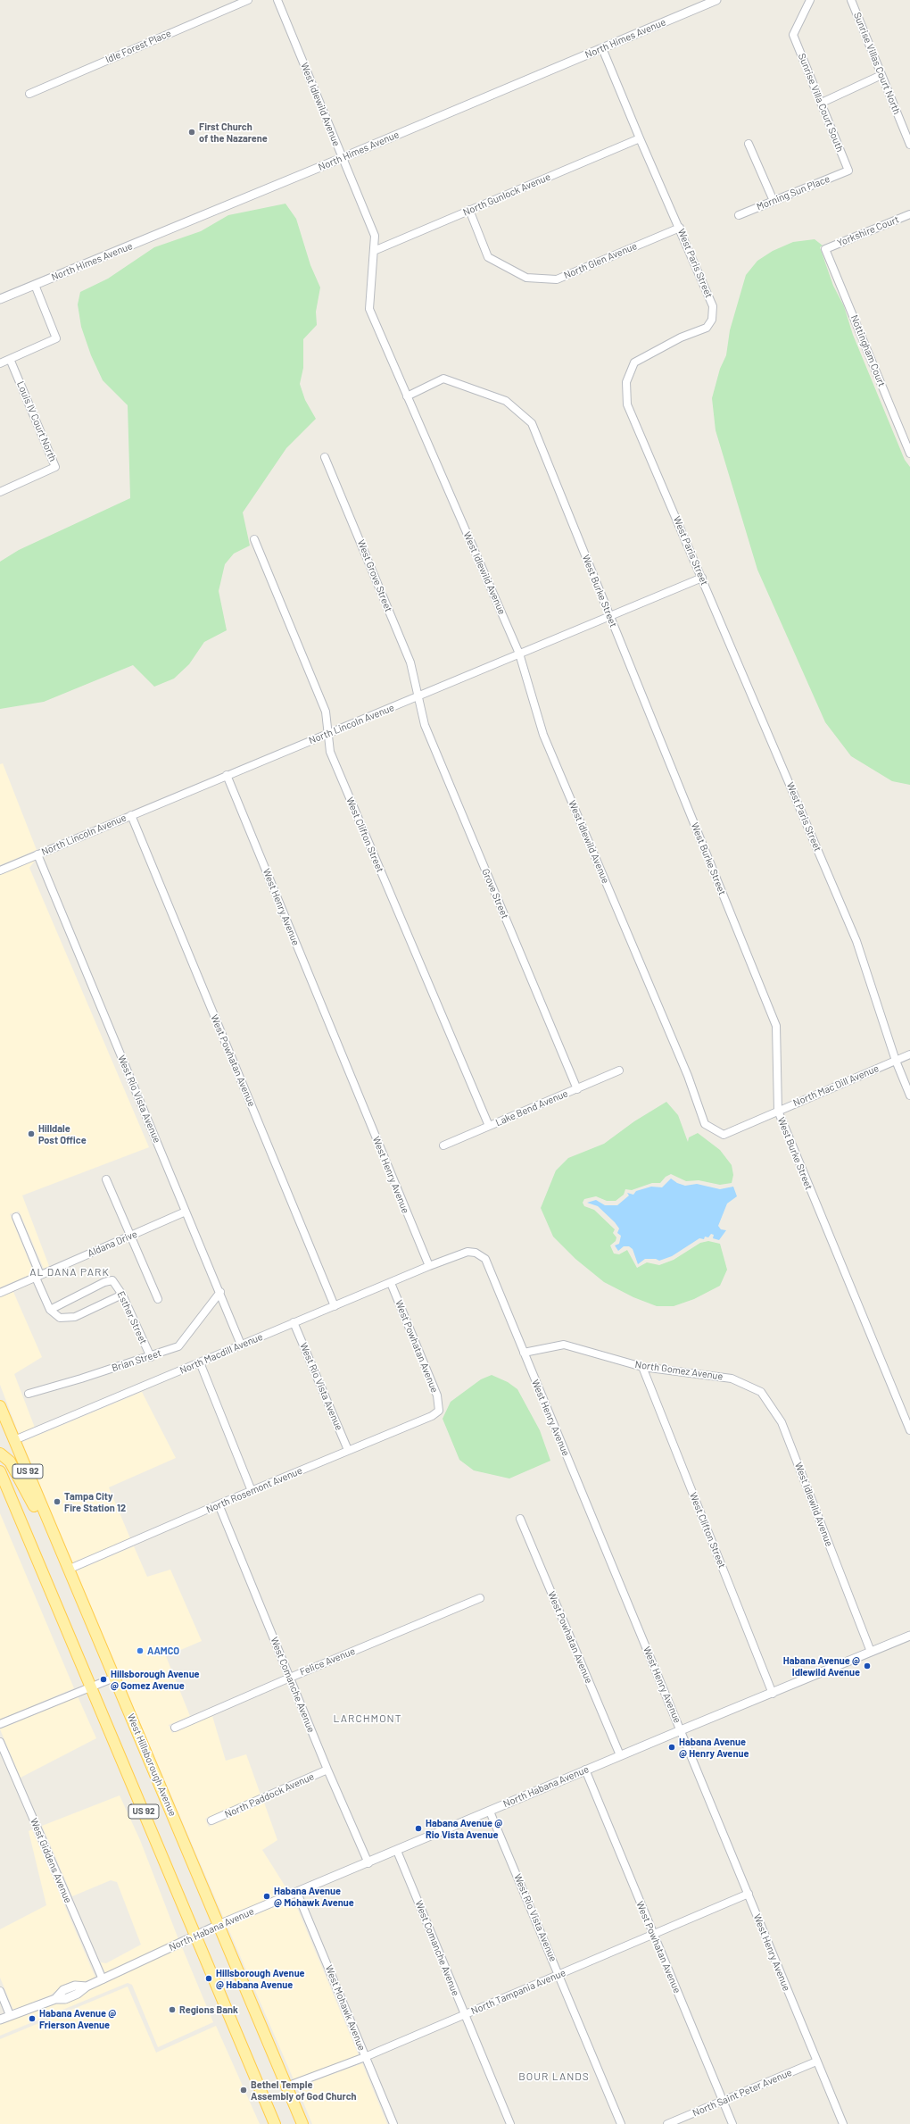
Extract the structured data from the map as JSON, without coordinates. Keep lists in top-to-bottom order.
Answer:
{
  "streets": {
    "main road": ["US 92", "West Hillsborough Avenue"],
    "street": [
      "North Himes Avenue",
      "Idle Forest Place",
      "Sunrise Villas Court North",
      "Sunrise Villa Court South",
      "West Idlewild Avenue",
      "Morning Sun Place",
      "North Gunlock Avenue",
      "Yorkshire Court",
      "North Glen Avenue",
      "West Paris Street",
      "Nottingham Court",
      "Louis IV Court North",
      "West Grove Street",
      "West Burke Street",
      "North Lincoln Avenue",
      "West Clifton Street",
      "Grove Street",
      "West Henry Avenue",
      "West Powhatan Avenue",
      "North Mac Dill Avenue",
      "West Rio Vista Avenue",
      "Lake Bend Avenue",
      "Aldana Drive",
      "Esther Street",
      "North Macdill Avenue",
      "Brian Street",
      "North Gomez Avenue",
      "North Rosemont Avenue",
      "Felice Avenue",
      "West Comanche Avenue",
      "North Habana Avenue",
      "North Paddock Avenue",
      "West Giddens Avenue",
      "North Tampania Avenue",
      "West Mohawk Avenue",
      "North Saint Peter Avenue"
    ]
  },
  "crossings": [
    ["North Himes Avenue", "West Idlewild Avenue"],
    ["North Himes Avenue", "West Paris Street"],
    ["Sunrise Villa Court South", "Morning Sun Place"],
    ["West Idlewild Avenue", "North Gunlock Avenue"],
    ["West Idlewild Avenue", "West Burke Street"],
    ["West Idlewild Avenue", "North Lincoln Avenue"],
    ["West Idlewild Avenue", "North Mac Dill Avenue"],
    ["West Idlewild Avenue", "North Gomez Avenue"],
    ["West Idlewild Avenue", "North Habana Avenue"],
    ["North Gunlock Avenue", "North Glen Avenue"],
    ["North Gunlock Avenue", "West Paris Street"],
    ["Yorkshire Court", "Nottingham Court"],
    ["North Glen Avenue", "West Paris Street"],
    ["West Paris Street", "North Lincoln Avenue"],
    ["West Paris Street", "North Mac Dill Avenue"],
    ["West Grove Street", "North Lincoln Avenue"],
    ["West Grove Street", "Grove Street"],
    ["West Burke Street", "North Lincoln Avenue"],
    ["West Burke Street", "North Mac Dill Avenue"],
    ["North Lincoln Avenue", "West Clifton Street"],
    ["North Lincoln Avenue", "Grove Street"],
    ["North Lincoln Avenue", "West Henry Avenue"],
    ["North Lincoln Avenue", "West Powhatan Avenue"],
    ["North Lincoln Avenue", "West Rio Vista Avenue"],
    ["West Clifton Street", "Lake Bend Avenue"],
    ["West Clifton Street", "North Gomez Avenue"],
    ["West Clifton Street", "North Habana Avenue"],
    ["Grove Street", "Lake Bend Avenue"],
    ["West Henry Avenue", "North Macdill Avenue"],
    ["West Henry Avenue", "North Gomez Avenue"],
    ["West Henry Avenue", "North Habana Avenue"],
    ["West Henry Avenue", "North Tampania Avenue"],
    ["West Henry Avenue", "North Saint Peter Avenue"],
    ["West Powhatan Avenue", "North Macdill Avenue"],
    ["West Powhatan Avenue", "North Rosemont Avenue"],
    ["West Powhatan Avenue", "North Habana Avenue"],
    ["West Powhatan Avenue", "North Tampania Avenue"],
    ["West Powhatan Avenue", "North Saint Peter Avenue"],
    ["West Rio Vista Avenue", "Aldana Drive"],
    ["West Rio Vista Avenue", "North Macdill Avenue"],
    ["West Rio Vista Avenue", "Brian Street"],
    ["West Rio Vista Avenue", "North Rosemont Avenue"],
    ["West Rio Vista Avenue", "North Habana Avenue"],
    ["West Rio Vista Avenue", "North Tampania Avenue"],
    ["Esther Street", "Brian Street"],
    ["North Macdill Avenue", "West Hillsborough Avenue"],
    ["US 92", "North Habana Avenue"],
    ["North Rosemont Avenue", "West Comanche Avenue"],
    ["North Rosemont Avenue", "West Hillsborough Avenue"],
    ["Felice Avenue", "West Comanche Avenue"],
    ["West Comanche Avenue", "North Habana Avenue"],
    ["West Comanche Avenue", "North Paddock Avenue"],
    ["West Comanche Avenue", "North Tampania Avenue"],
    ["West Hillsborough Avenue", "North Habana Avenue"],
    ["West Hillsborough Avenue", "North Tampania Avenue"],
    ["North Habana Avenue", "West Giddens Avenue"],
    ["North Habana Avenue", "West Mohawk Avenue"],
    ["North Tampania Avenue", "West Mohawk Avenue"]
  ],
  "districts": ["AL DANA PARK", "LARCHMONT", "BOUR LANDS"],
  "places": [
    "First Church of the Nazarene",
    "Hilldale Post Office",
    "Tampa City Fire Station 12",
    "AAMCO",
    "Habana Avenue @ Idlewild Avenue",
    "Hillsborough Avenue @ Gomez Avenue",
    "Habana Avenue @ Henry Avenue",
    "Habana Avenue @ Rio Vista Avenue",
    "Habana Avenue @ Mohawk Avenue",
    "Hillsborough Avenue @ Habana Avenue",
    "Regions Bank",
    "Habana Avenue @ Frierson Avenue",
    "Bethel Temple Assembly of God Church"
  ]
}
